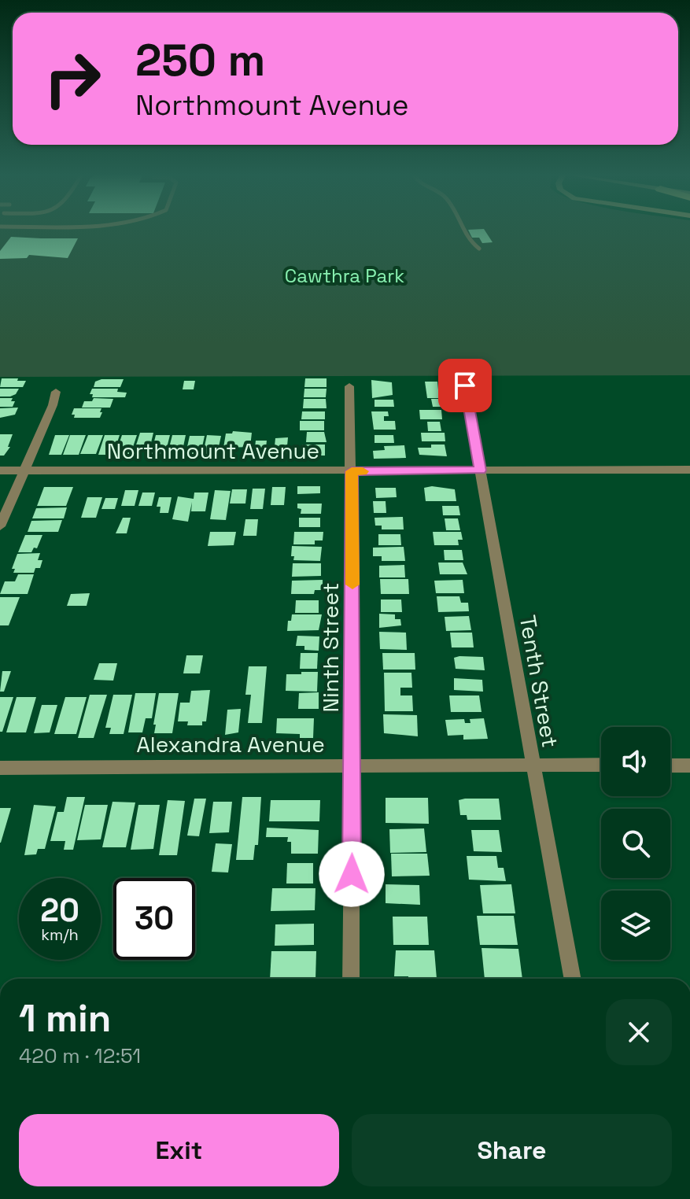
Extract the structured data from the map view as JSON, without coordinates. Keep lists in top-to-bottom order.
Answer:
{
  "streets": {
    "street": [
      "Northmount Avenue",
      "Ninth Street",
      "Tenth Street",
      "Alexandra Avenue"
    ]
  },
  "crossings": [
    ["Northmount Avenue", "Ninth Street"],
    ["Northmount Avenue", "Tenth Street"],
    ["Ninth Street", "Alexandra Avenue"],
    ["Tenth Street", "Alexandra Avenue"]
  ],
  "parks": ["Cawthra Park"],
  "page": {
    "turn": ["250 m", "Northmount Avenue"],
    "speed": "20 km/h",
    "limit": "30",
    "heading": ["1 min", "420 m · 12:51"],
    "buttons": ["Exit", "Share"]
  }
}
